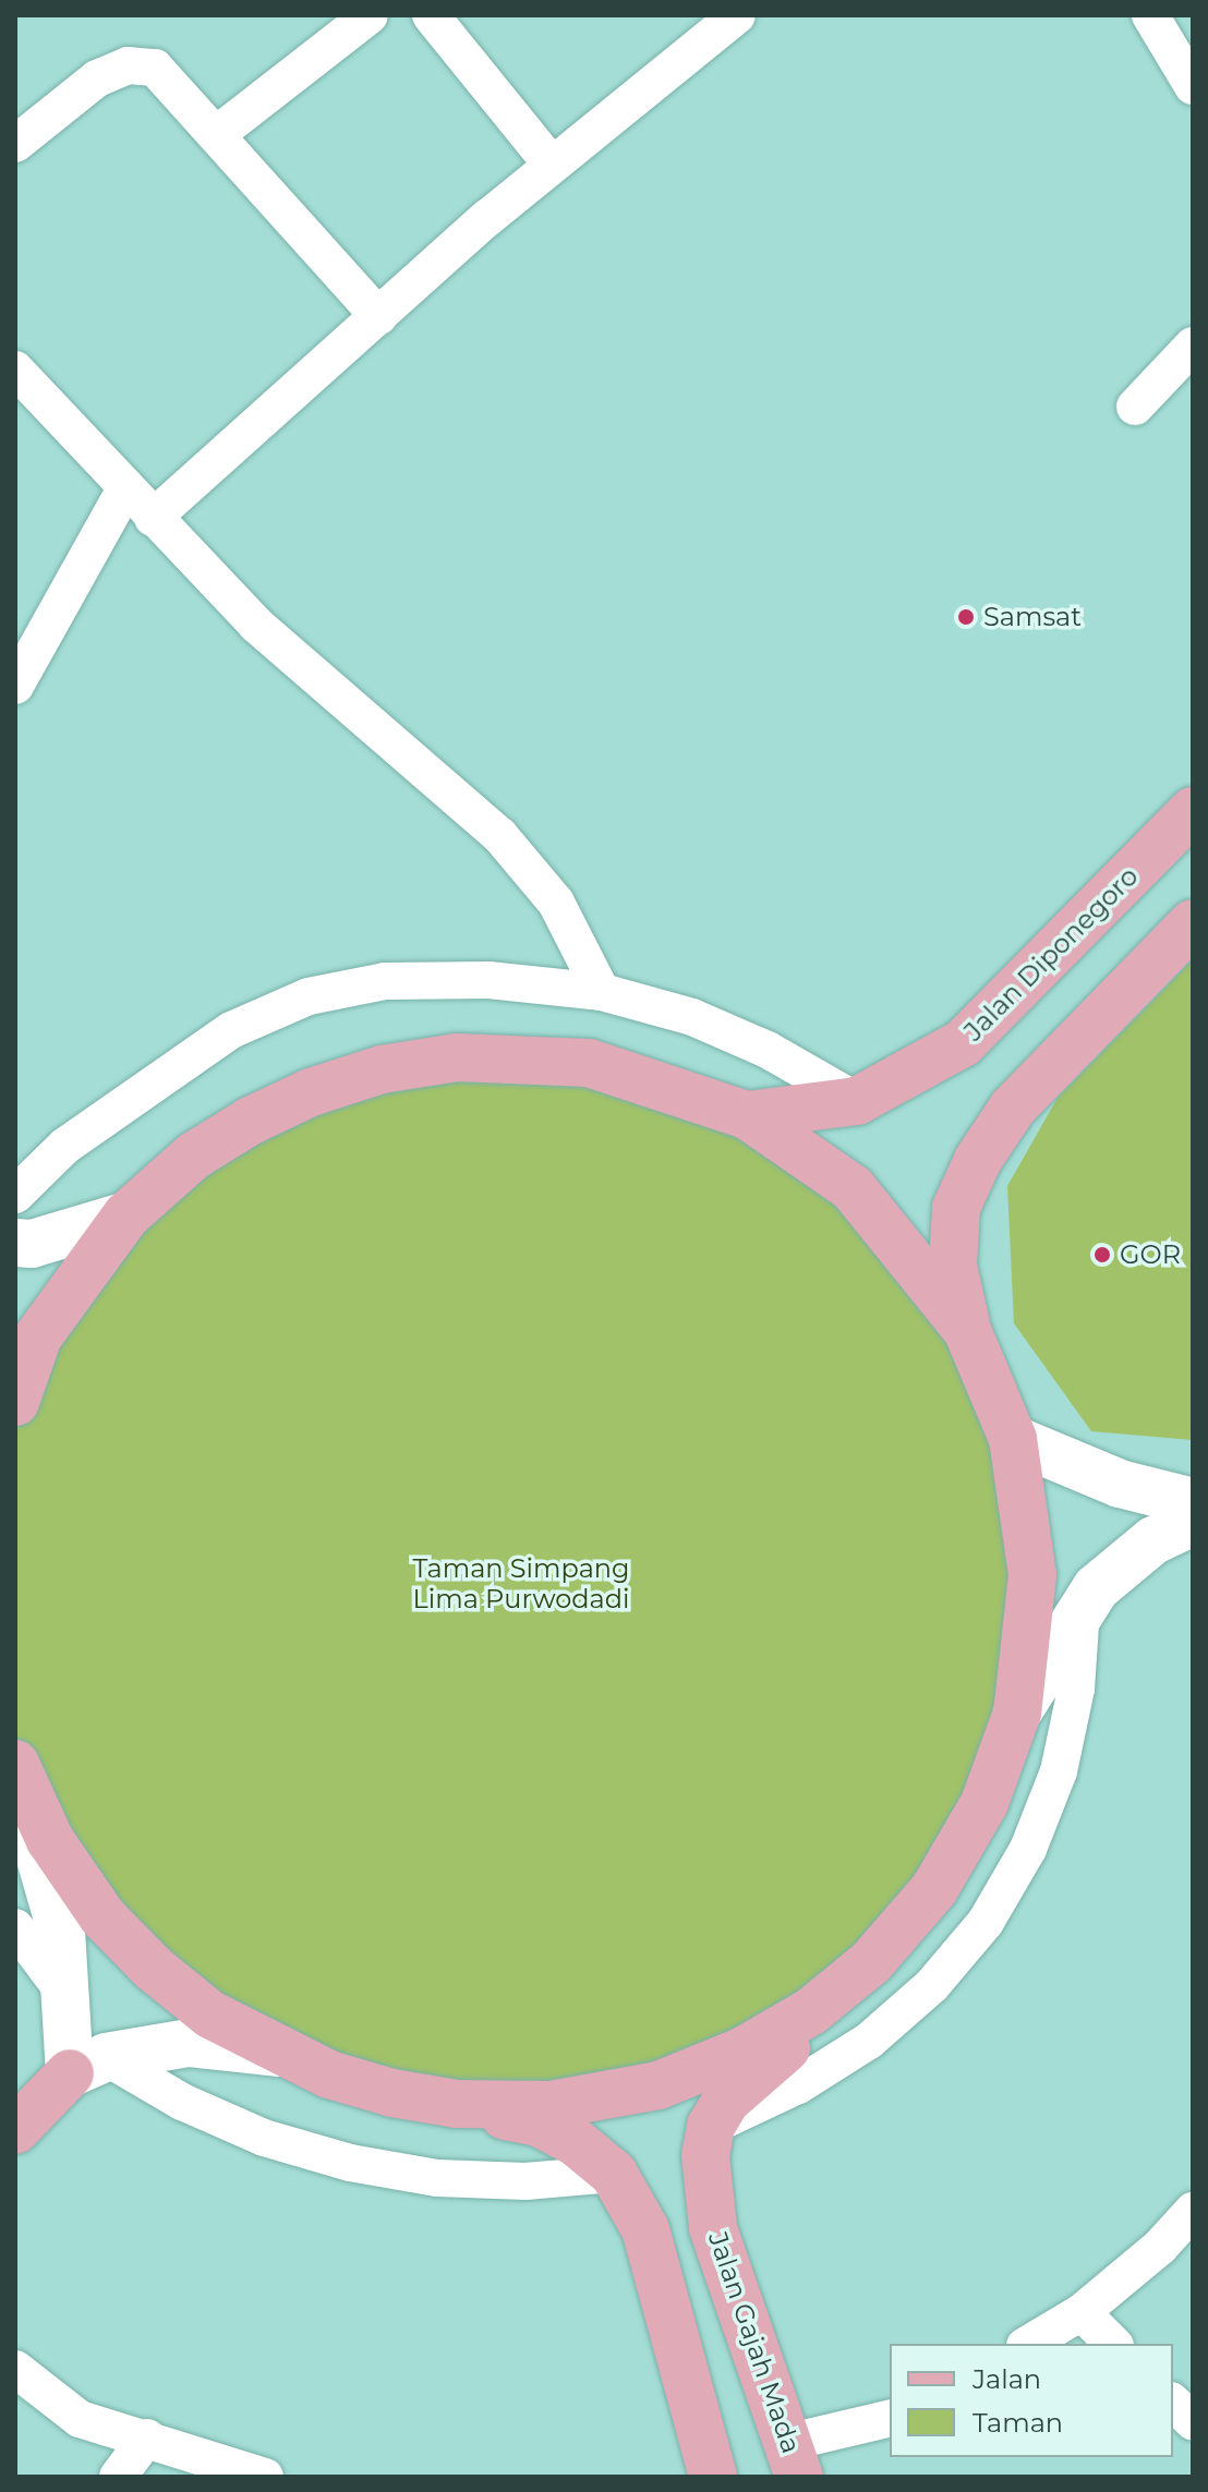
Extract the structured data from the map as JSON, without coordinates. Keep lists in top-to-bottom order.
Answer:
{
  "streets": {
    "main road": ["Jalan Diponegoro", "Jalan Gajah Mada"]
  },
  "parks": ["Taman Simpang Lima Purwodadi"],
  "places": ["Samsat", "GOR"],
  "legend": ["Jalan", "Taman"]
}
